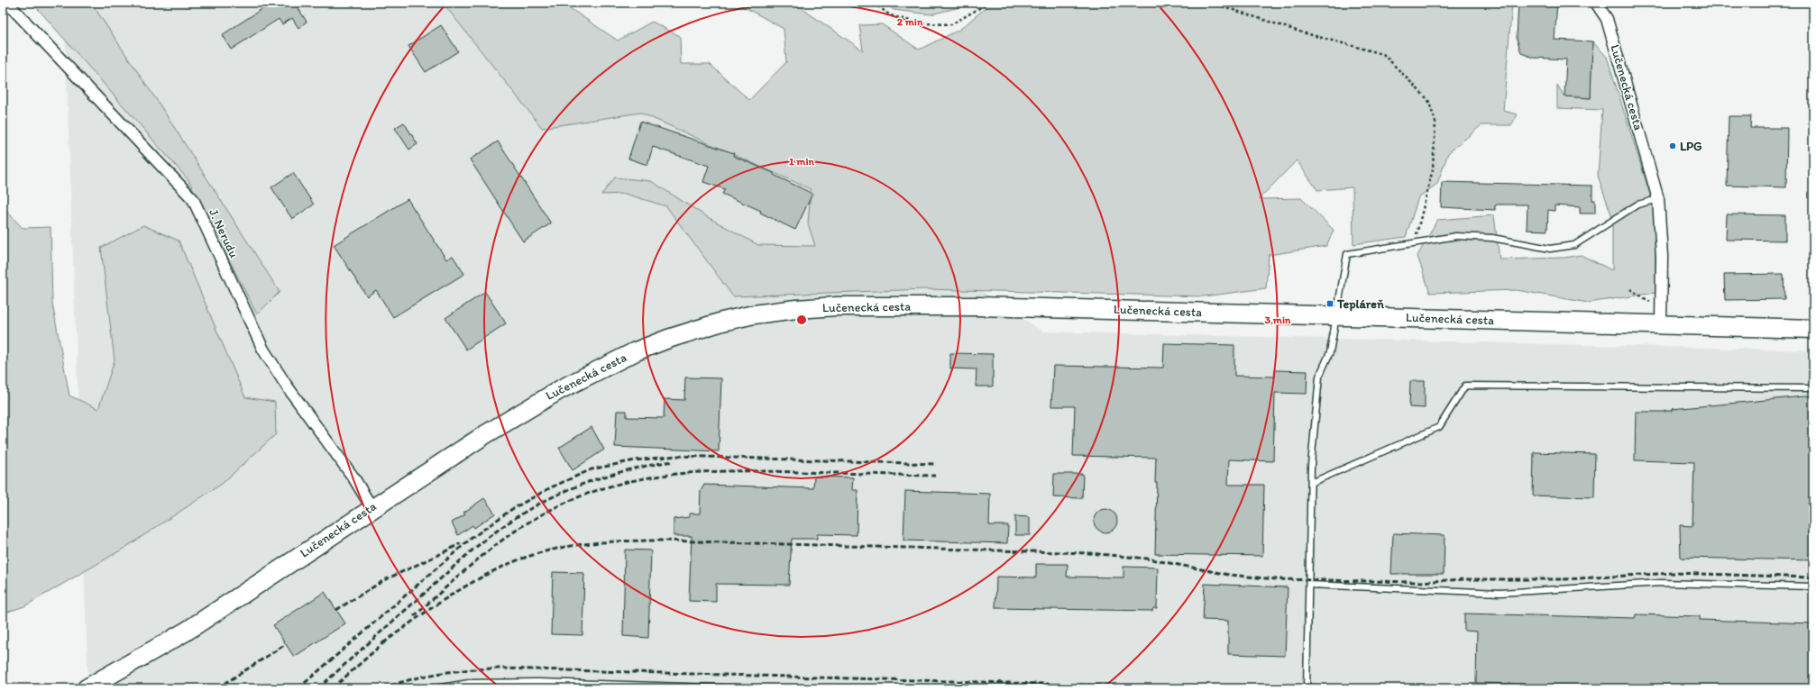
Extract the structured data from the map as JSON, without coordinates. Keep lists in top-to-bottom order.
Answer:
{
  "streets": {
    "main road": ["Lučenecká cesta"],
    "street": ["J. Nerudu"]
  },
  "crossings": [
    ["Lučenecká cesta", "J. Nerudu"]
  ],
  "places": {
    "other": ["LPG"],
    "transit": ["Tepláreň"]
  },
  "rings": ["2 min", "1 min", "3 min"]
}
